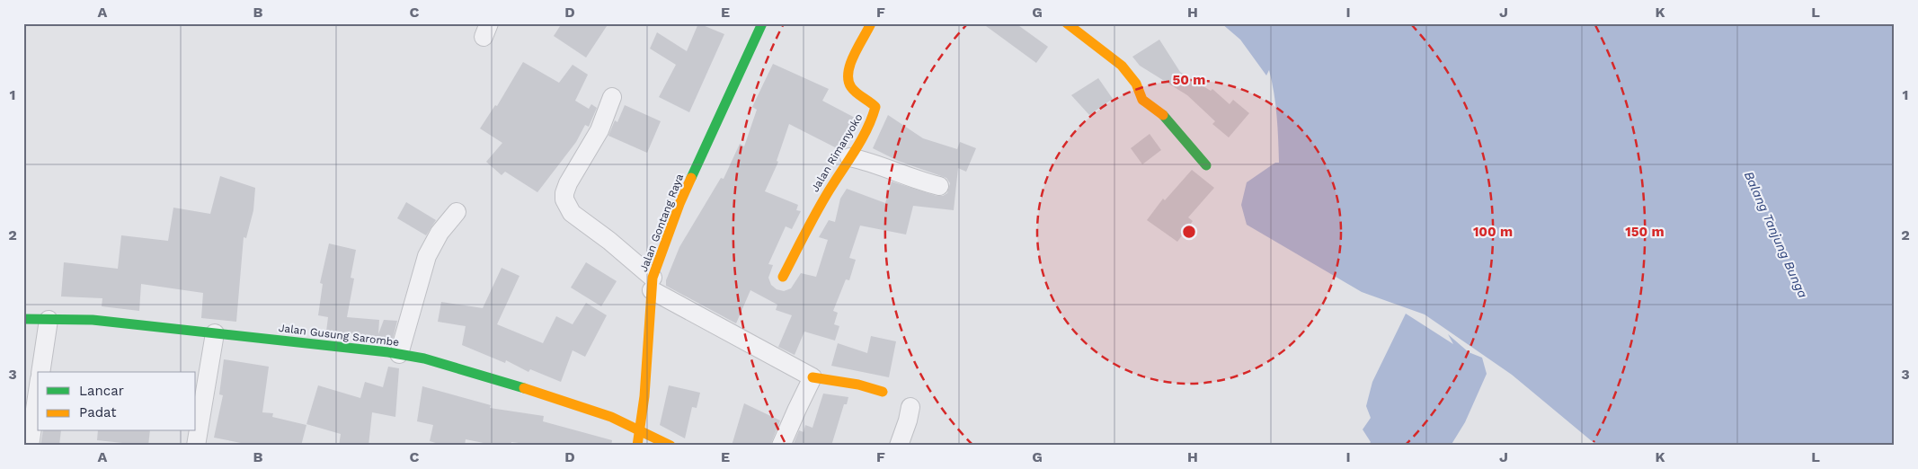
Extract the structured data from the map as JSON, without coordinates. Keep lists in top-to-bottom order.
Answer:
{
  "streets": {
    "street": ["Jalan Rimanyoko", "Jalan Gontang Raya", "Jalan Gusung Sarombe"]
  },
  "crossings": [
    ["Jalan Gontang Raya", "Jalan Gusung Sarombe"]
  ],
  "water": ["Balang Tanjung Bunga"],
  "legend": ["Lancar", "Padat"],
  "grid": {
    "columns": [
      "A",
      "B",
      "C",
      "D",
      "E",
      "F",
      "G",
      "H",
      "I",
      "J",
      "K",
      "L"
    ],
    "rows": ["1", "2", "3"]
  },
  "rings": ["50 m", "100 m", "150 m"]
}
